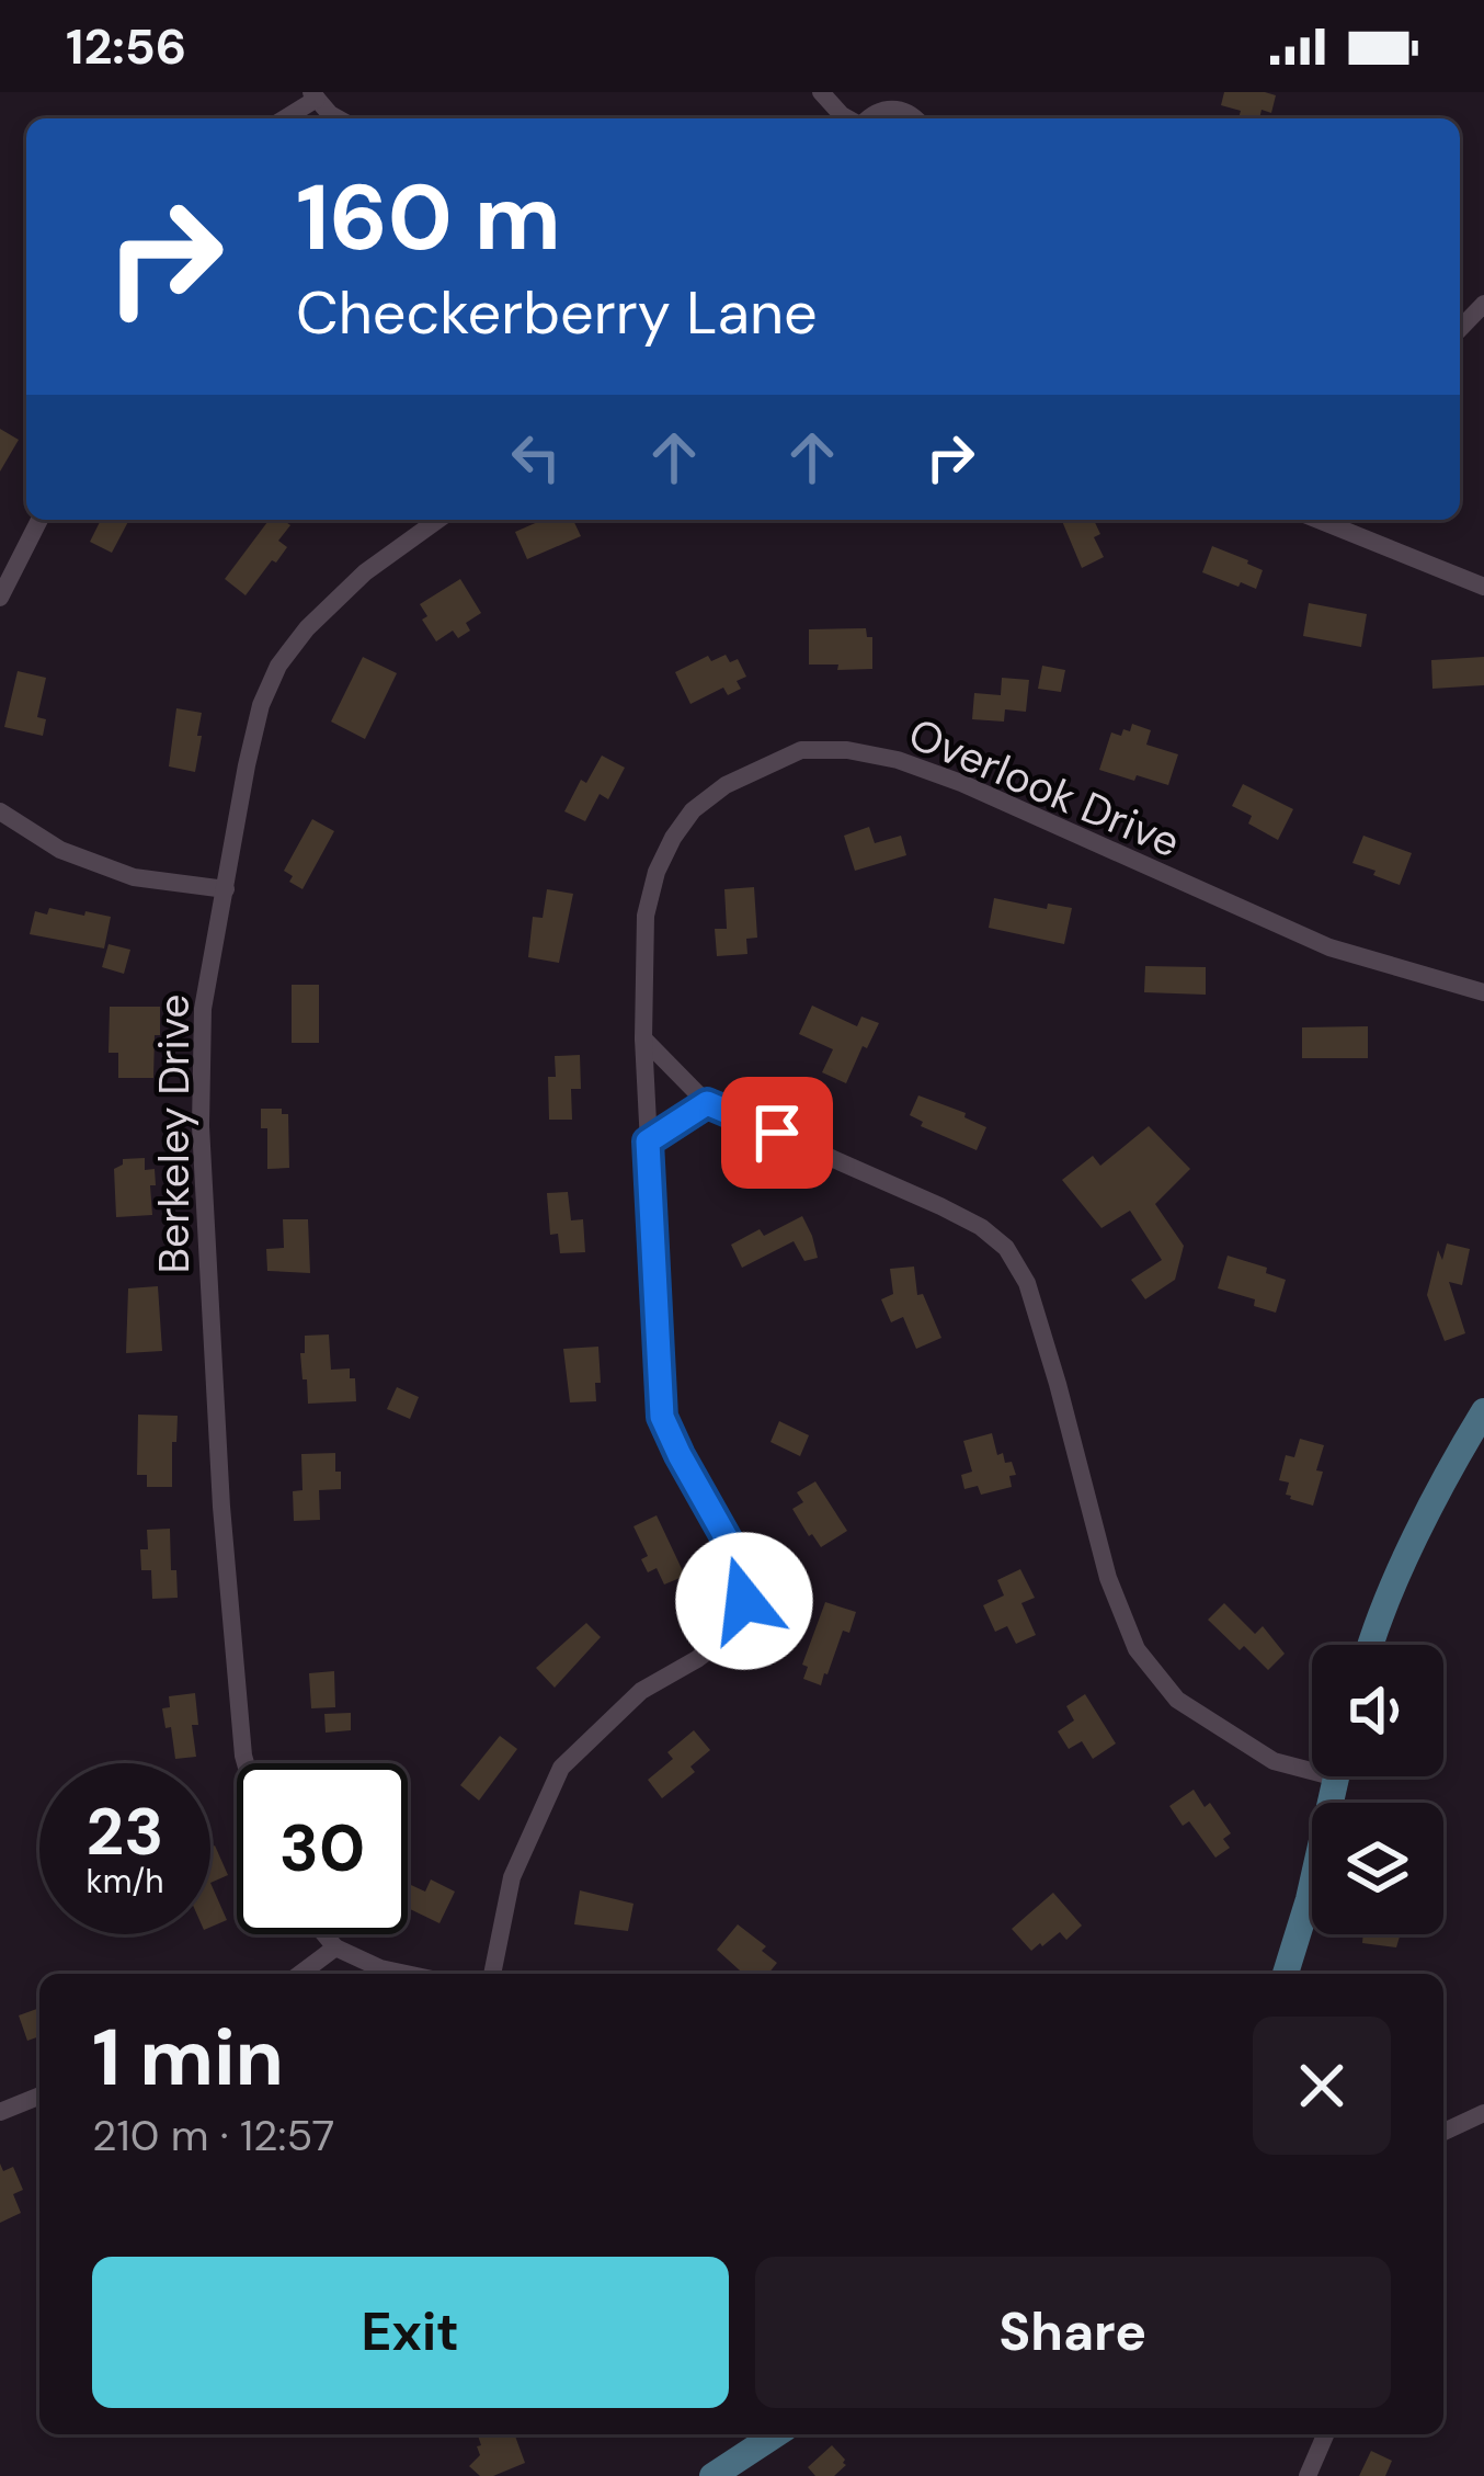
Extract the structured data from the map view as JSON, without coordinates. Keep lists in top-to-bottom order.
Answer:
{
  "streets": {
    "street": ["Overlook Drive", "Berkeley Drive"]
  },
  "page": {
    "status": "12:56",
    "turn": ["160 m", "Checkerberry Lane"],
    "speed": "23 km/h",
    "limit": "30",
    "heading": ["1 min", "210 m · 12:57"],
    "buttons": ["Exit", "Share"]
  }
}
